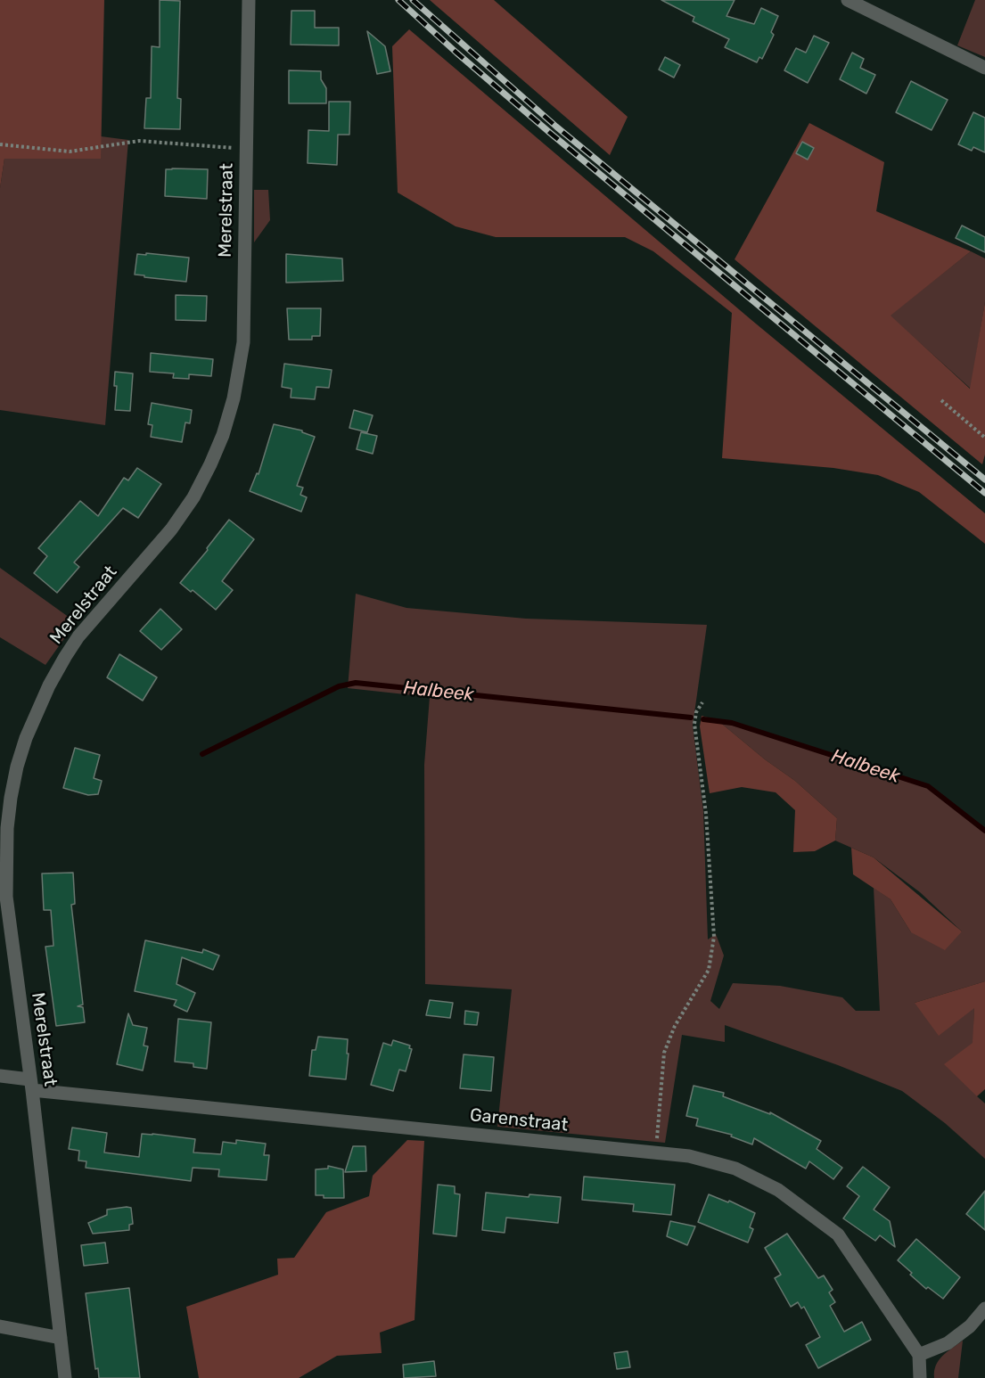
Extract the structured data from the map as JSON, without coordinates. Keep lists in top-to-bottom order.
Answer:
{
  "streets": {
    "street": ["Merelstraat", "Garenstraat"]
  },
  "crossings": [
    ["Merelstraat", "Garenstraat"]
  ],
  "water": ["Halbeek"]
}
